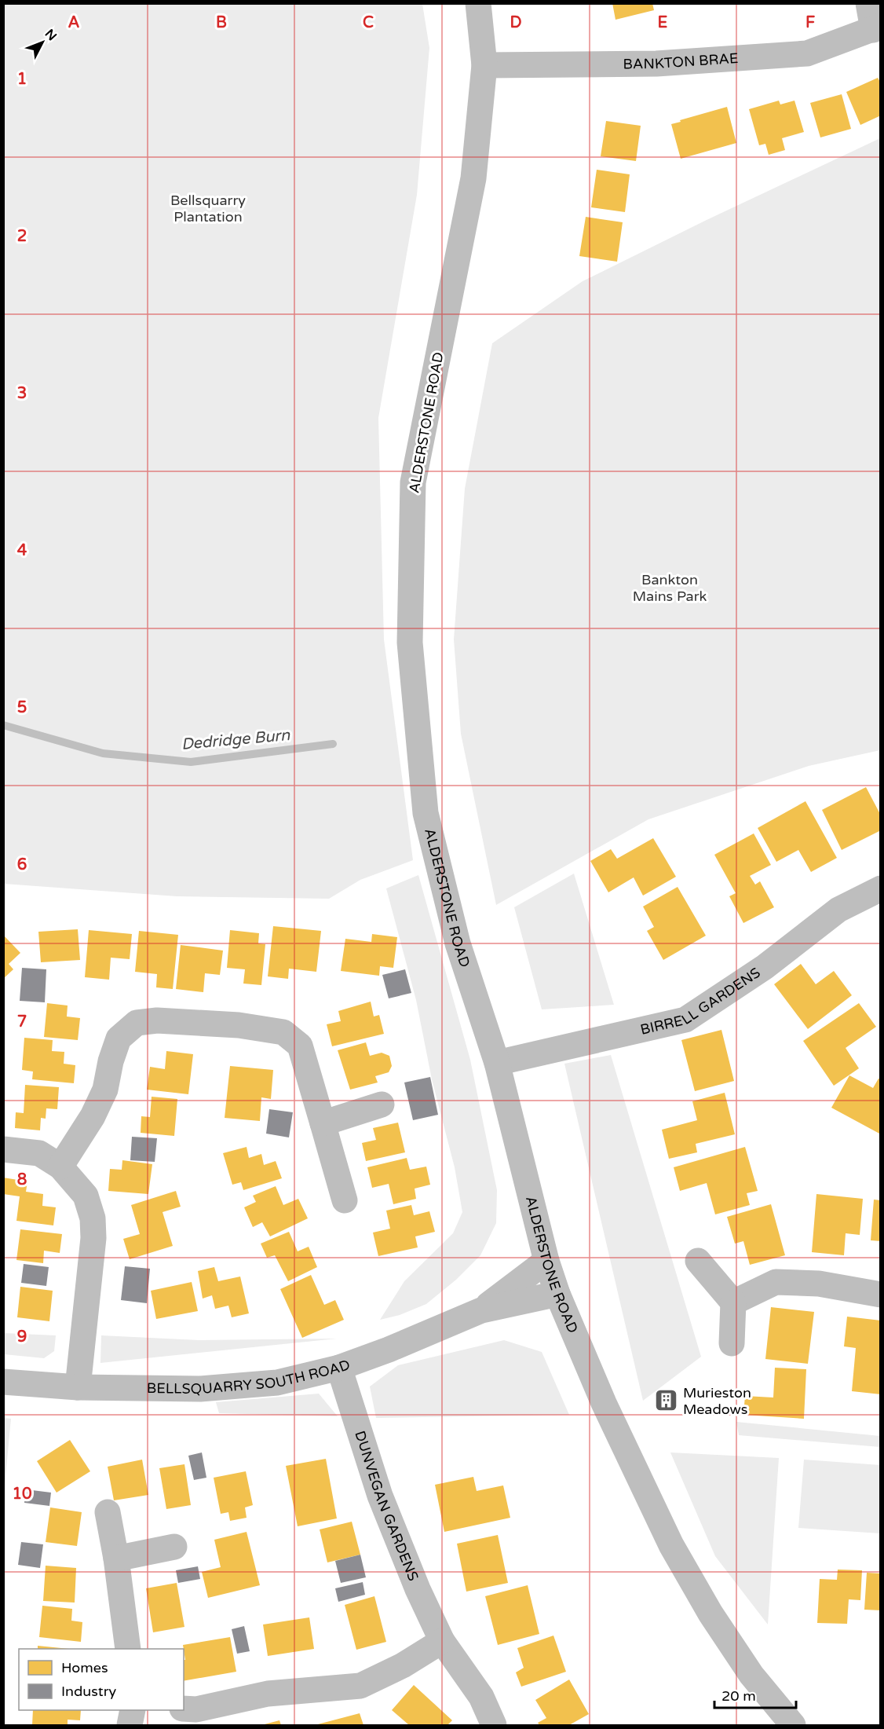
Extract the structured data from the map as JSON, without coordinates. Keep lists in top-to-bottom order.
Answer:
{
  "streets": {
    "street": [
      "BANKTON BRAE",
      "ALDERSTONE ROAD",
      "BIRRELL GARDENS",
      "BELLSQUARRY SOUTH ROAD",
      "DUNVEGAN GARDENS"
    ]
  },
  "crossings": [
    ["BANKTON BRAE", "ALDERSTONE ROAD"],
    ["ALDERSTONE ROAD", "BIRRELL GARDENS"],
    ["ALDERSTONE ROAD", "BELLSQUARRY SOUTH ROAD"],
    ["BELLSQUARRY SOUTH ROAD", "DUNVEGAN GARDENS"]
  ],
  "water": ["Dedridge Burn"],
  "parks": ["Bellsquarry Plantation", "Bankton Mains Park"],
  "places": {
    "building": ["Murieston Meadows"]
  },
  "legend": ["Homes", "Industry"],
  "scale_bar": "20 m",
  "north": "top right",
  "grid": {
    "columns": [
      "A",
      "B",
      "C",
      "D",
      "E",
      "F"
    ],
    "rows": [
      "1",
      "2",
      "3",
      "4",
      "5",
      "6",
      "7",
      "8",
      "9",
      "10"
    ]
  }
}
